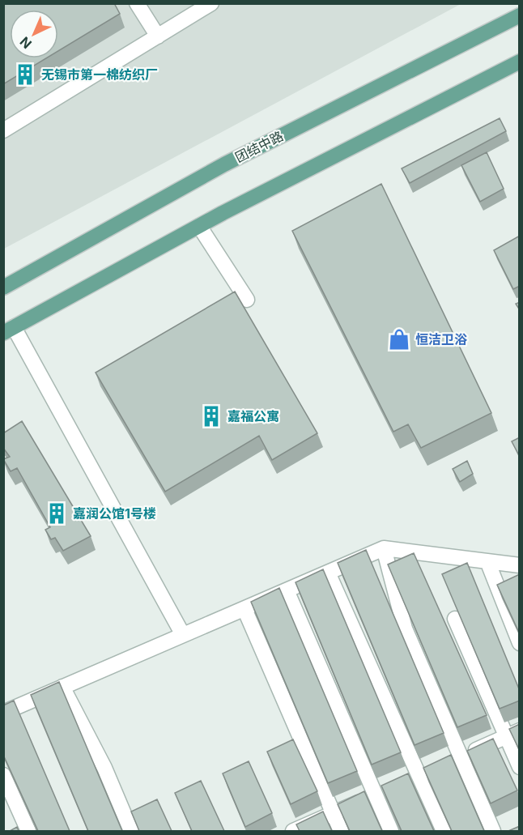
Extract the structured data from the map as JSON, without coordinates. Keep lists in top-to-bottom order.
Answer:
{
  "streets": {
    "main road": ["团结中路"]
  },
  "places": {
    "building": ["无锡市第一棉纺织厂", "嘉福公寓", "嘉润公馆1号楼"],
    "shop": ["恒洁卫浴"]
  },
  "north": "bottom left"
}
